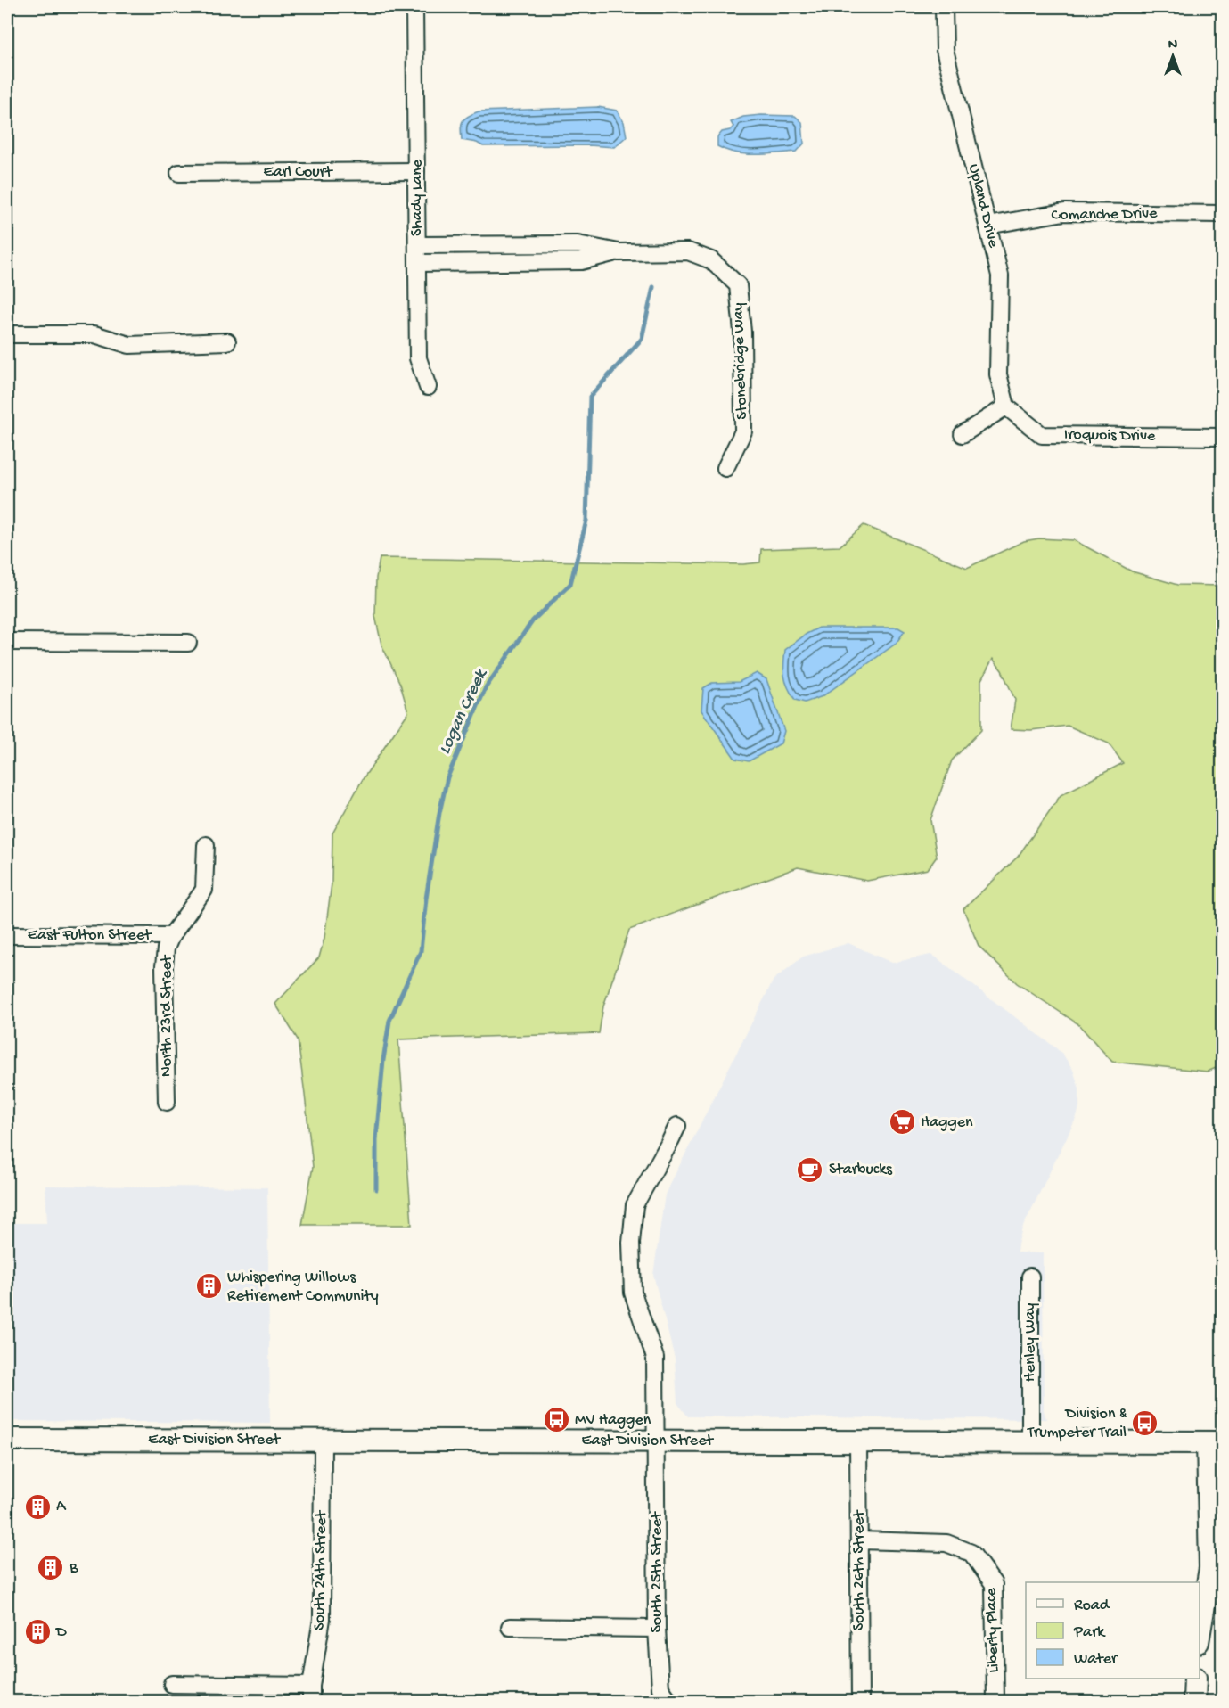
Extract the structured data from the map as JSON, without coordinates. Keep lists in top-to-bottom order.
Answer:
{
  "streets": {
    "street": [
      "Earl Court",
      "Shady Lane",
      "Upland Drive",
      "Comanche Drive",
      "Stonebridge Way",
      "Iroquois Drive",
      "East Fulton Street",
      "North 23rd Street",
      "Henley Way",
      "East Division Street",
      "South 24th Street",
      "South 26th Street",
      "South 25th Street",
      "Liberty Place"
    ]
  },
  "crossings": [
    ["Earl Court", "Shady Lane"],
    ["Shady Lane", "Stonebridge Way"],
    ["Upland Drive", "Comanche Drive"],
    ["Upland Drive", "Iroquois Drive"],
    ["East Fulton Street", "North 23rd Street"],
    ["Henley Way", "East Division Street"],
    ["East Division Street", "South 24th Street"],
    ["East Division Street", "South 26th Street"],
    ["East Division Street", "South 25th Street"],
    ["South 26th Street", "Liberty Place"]
  ],
  "water": ["Logan Creek"],
  "places": {
    "supermarket": ["Haggen"],
    "cafe": ["Starbucks"],
    "building": [
      "Whispering Willows Retirement Community",
      "A",
      "B",
      "D"
    ],
    "bus stop": ["MV Haggen", "Division & Trumpeter Trail"]
  },
  "legend": ["Road", "Park", "Water"],
  "north": "top"
}
